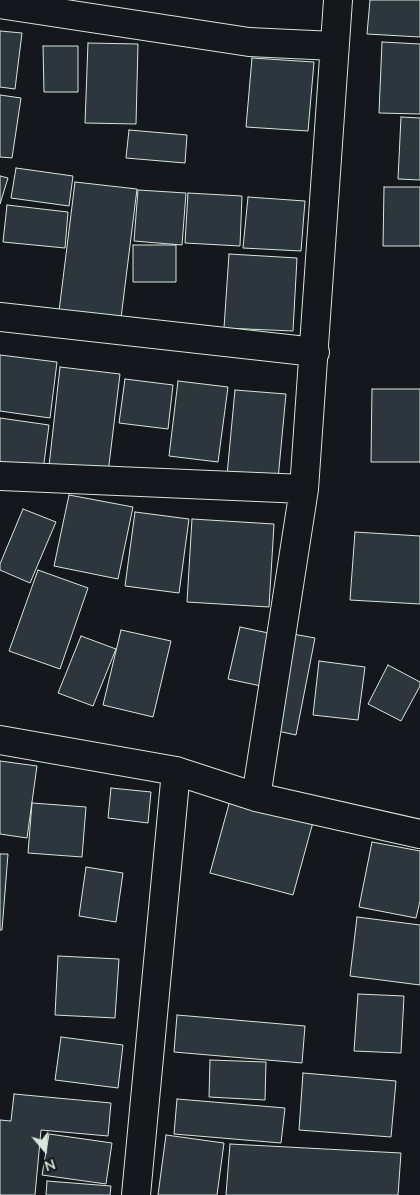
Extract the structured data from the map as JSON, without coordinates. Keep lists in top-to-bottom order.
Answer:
{
  "north": "bottom"
}
